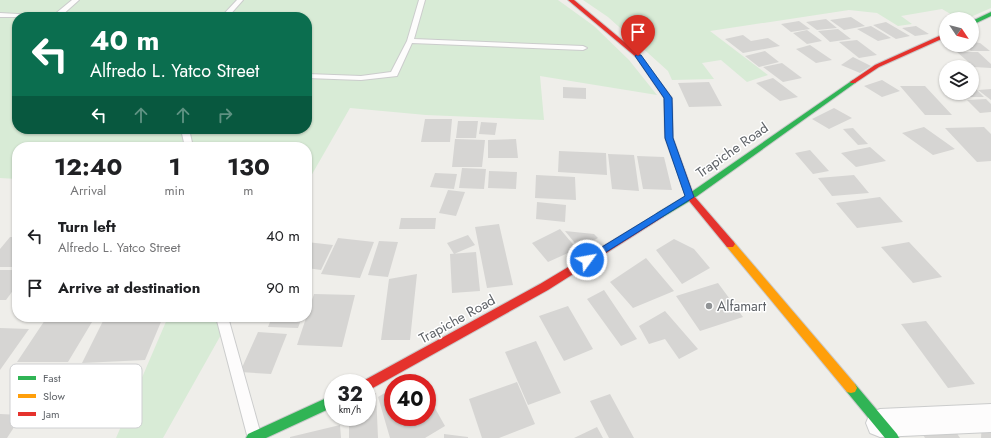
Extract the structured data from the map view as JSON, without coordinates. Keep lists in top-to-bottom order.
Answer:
{
  "streets": {
    "street": ["Trapiche Road"]
  },
  "places": ["Alfamart"],
  "legend": ["Fast", "Slow", "Jam"],
  "north": "bottom right",
  "page": {
    "turn": ["40 m", "Alfredo L. Yatco Street"],
    "eta": [
      "12:40",
      "Arrival",
      "1",
      "min",
      "130",
      "m"
    ],
    "list": [
      {
        "name": "Turn left",
        "note": "Alfredo L. Yatco Street",
        "value": "40 m"
      },
      {
        "name": "Arrive at destination",
        "value": "90 m"
      }
    ],
    "speed": "32 km/h",
    "limit": "40"
  }
}
